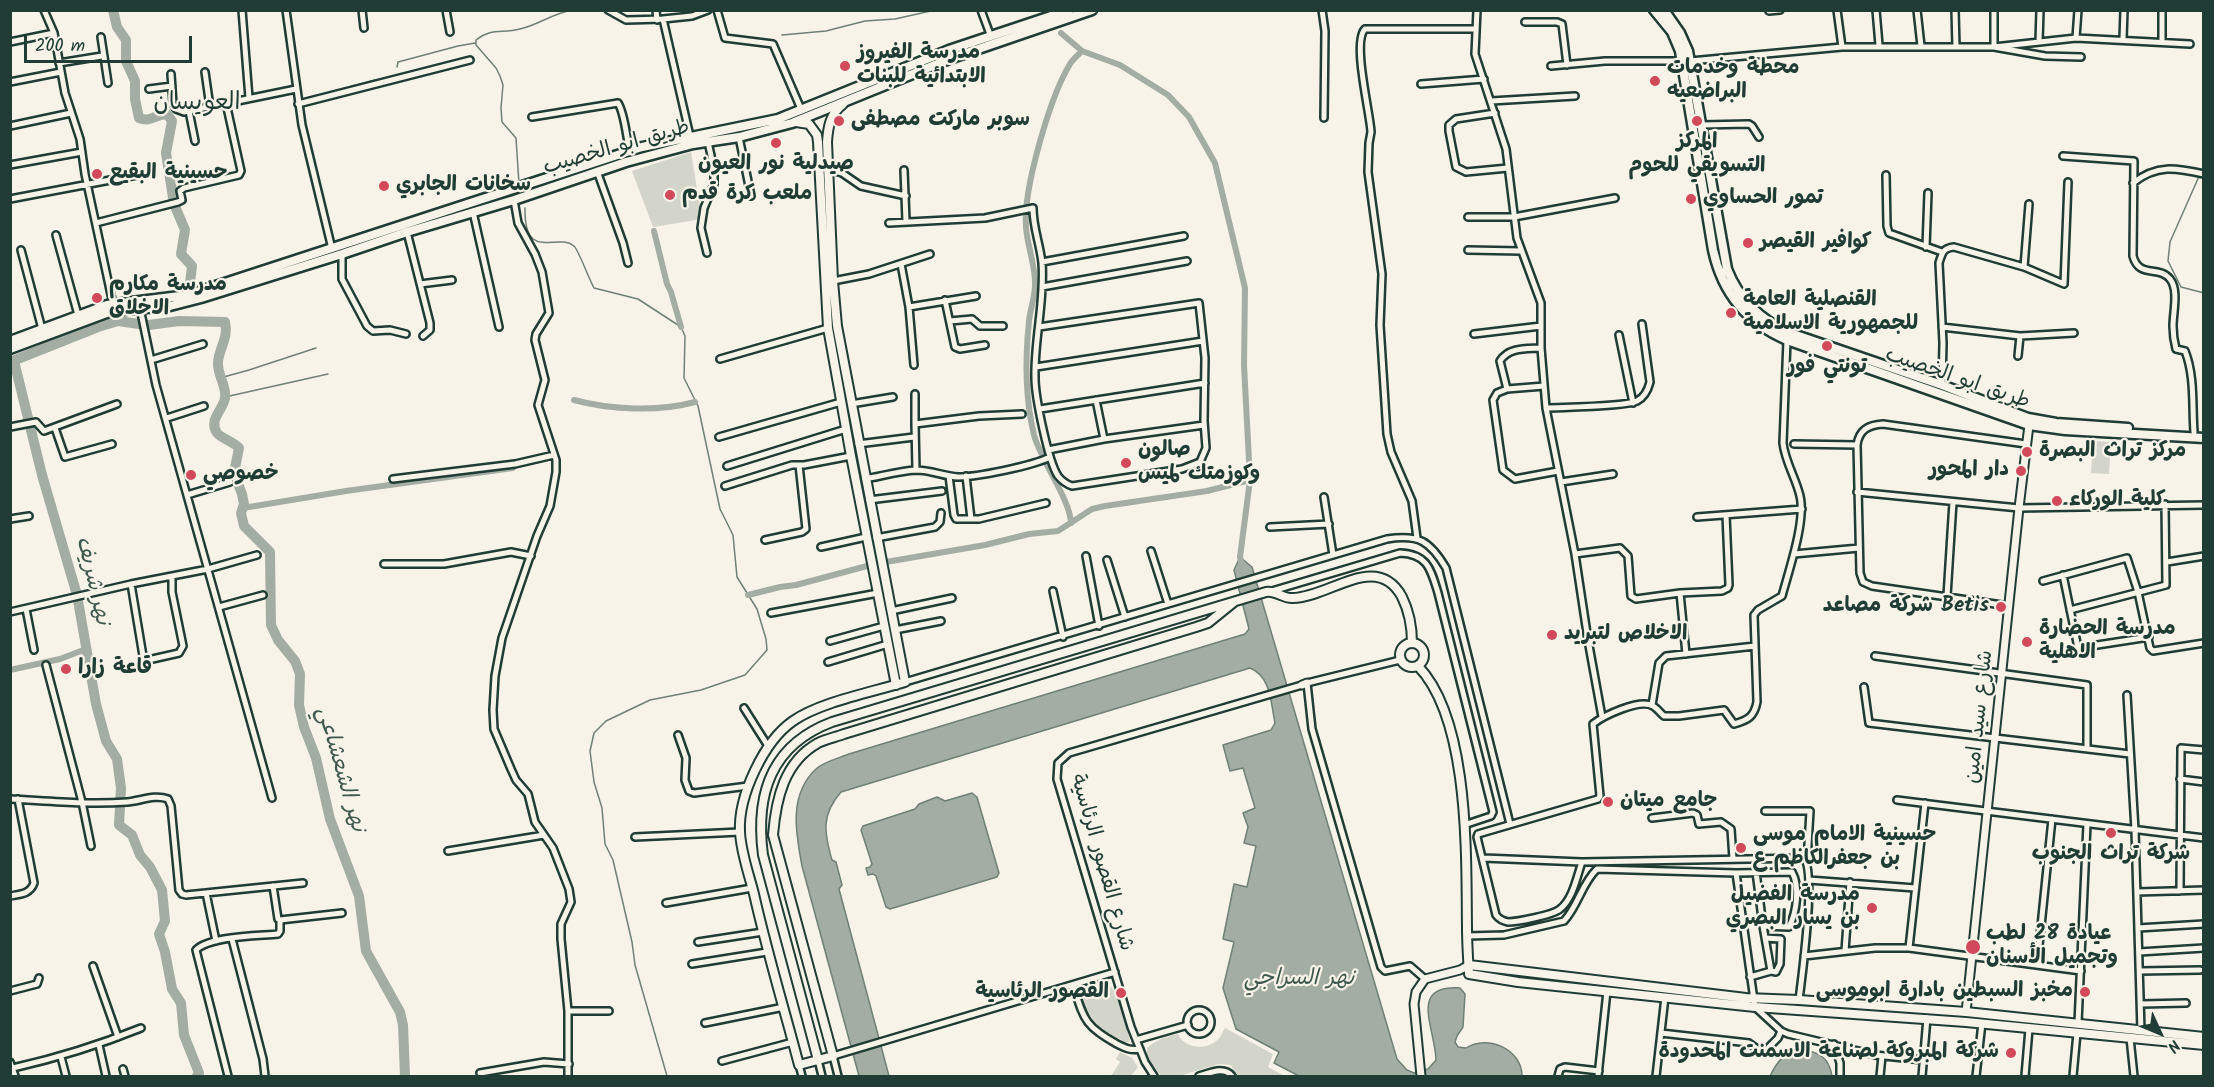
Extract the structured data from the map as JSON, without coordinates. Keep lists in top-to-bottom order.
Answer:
{
  "streets": {
    "main road": ["طريق ابو الخصيب"],
    "street": ["شارع سيد امين", "شارع القصور الرئاسية"]
  },
  "crossings": [
    ["طريق ابو الخصيب", "شارع سيد امين"]
  ],
  "districts": ["العويسان"],
  "water": ["نهر شريف", "نهر الشعشاعي", "نهر السراجي"],
  "places": [
    "مدرسة الفيروز الابتدائية للبنات",
    "محطة وخدمات البراضعيه",
    "سوبر ماركت مصطفى",
    "المركز التسويقي للحوم",
    "صيدلية نور العيون",
    "حسينية البقيع",
    "سخانات الجابري",
    "ملعب كرة قدم",
    "تمور الحساوي",
    "كوافير القيصر",
    "مدرسة مكارم الاخلاق",
    "القنصلية العامة للجمهورية الاسلامية",
    "تونتي فور",
    "مركز تراث البصرة",
    "صالون وكوزمتك لميس",
    "دار المحور",
    "خصوصي",
    "كلية الوركاء",
    "شركة مصاعد Betis",
    "الاخلاص لتبريد",
    "مدرسة الحضارة الاهلية",
    "قاعة زارا",
    "جامع ميتان",
    "شركة تراث الجنوب",
    "حسينية الامام موسى بن جعفرالكاظم ع",
    "مدرسة الفضيل بن يسار البصري",
    "عيادة 28 لطب وتجميل الأسنان",
    "مخبز السبطين بادارة ابوموسى",
    "القصور الرئاسية",
    "شركة المبروكة لصناعة الاسمنت المحدودة"
  ],
  "scale_bar": "200 m",
  "north": "bottom right"
}
